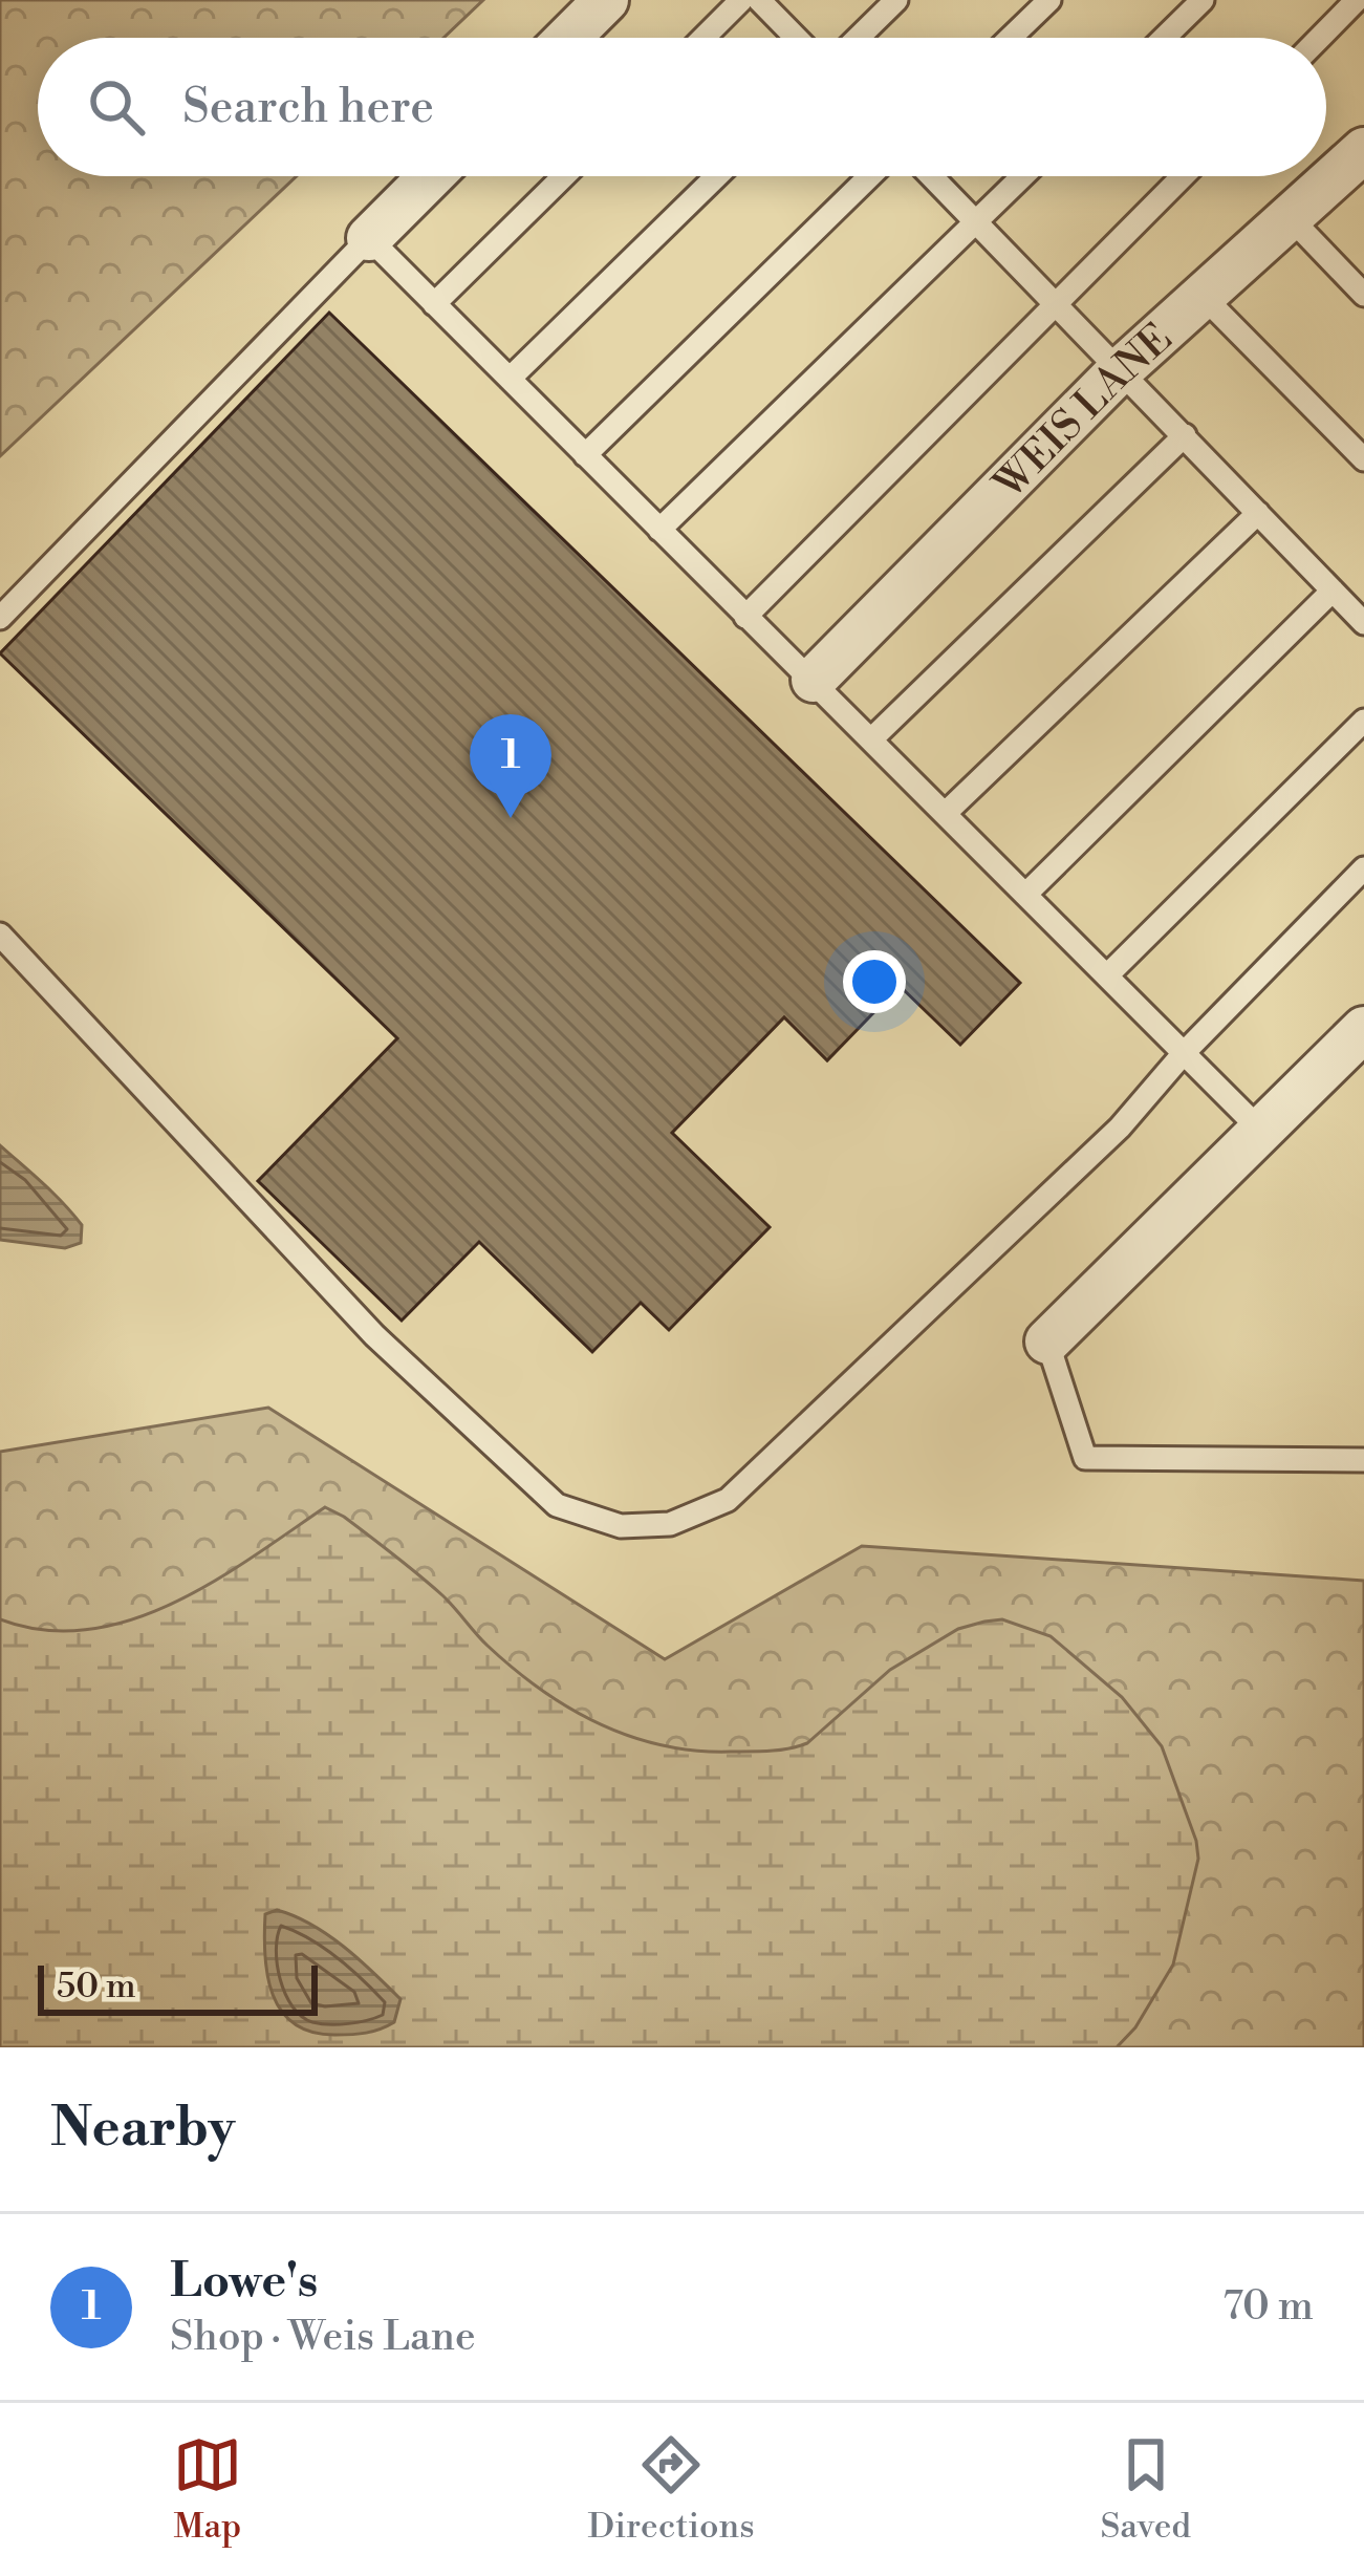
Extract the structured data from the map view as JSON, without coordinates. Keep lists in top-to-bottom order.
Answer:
{
  "streets": {
    "street": ["WEIS LANE"]
  },
  "scale_bar": "50 m",
  "page": {
    "search": "Search here",
    "pins": "1",
    "scale": "50 m",
    "heading": "Nearby",
    "list": [
      {
        "mark": "1",
        "name": "Lowe's",
        "note": "Shop · Weis Lane",
        "value": "70 m"
      }
    ],
    "nav": ["Map", "Directions", "Saved"]
  }
}
